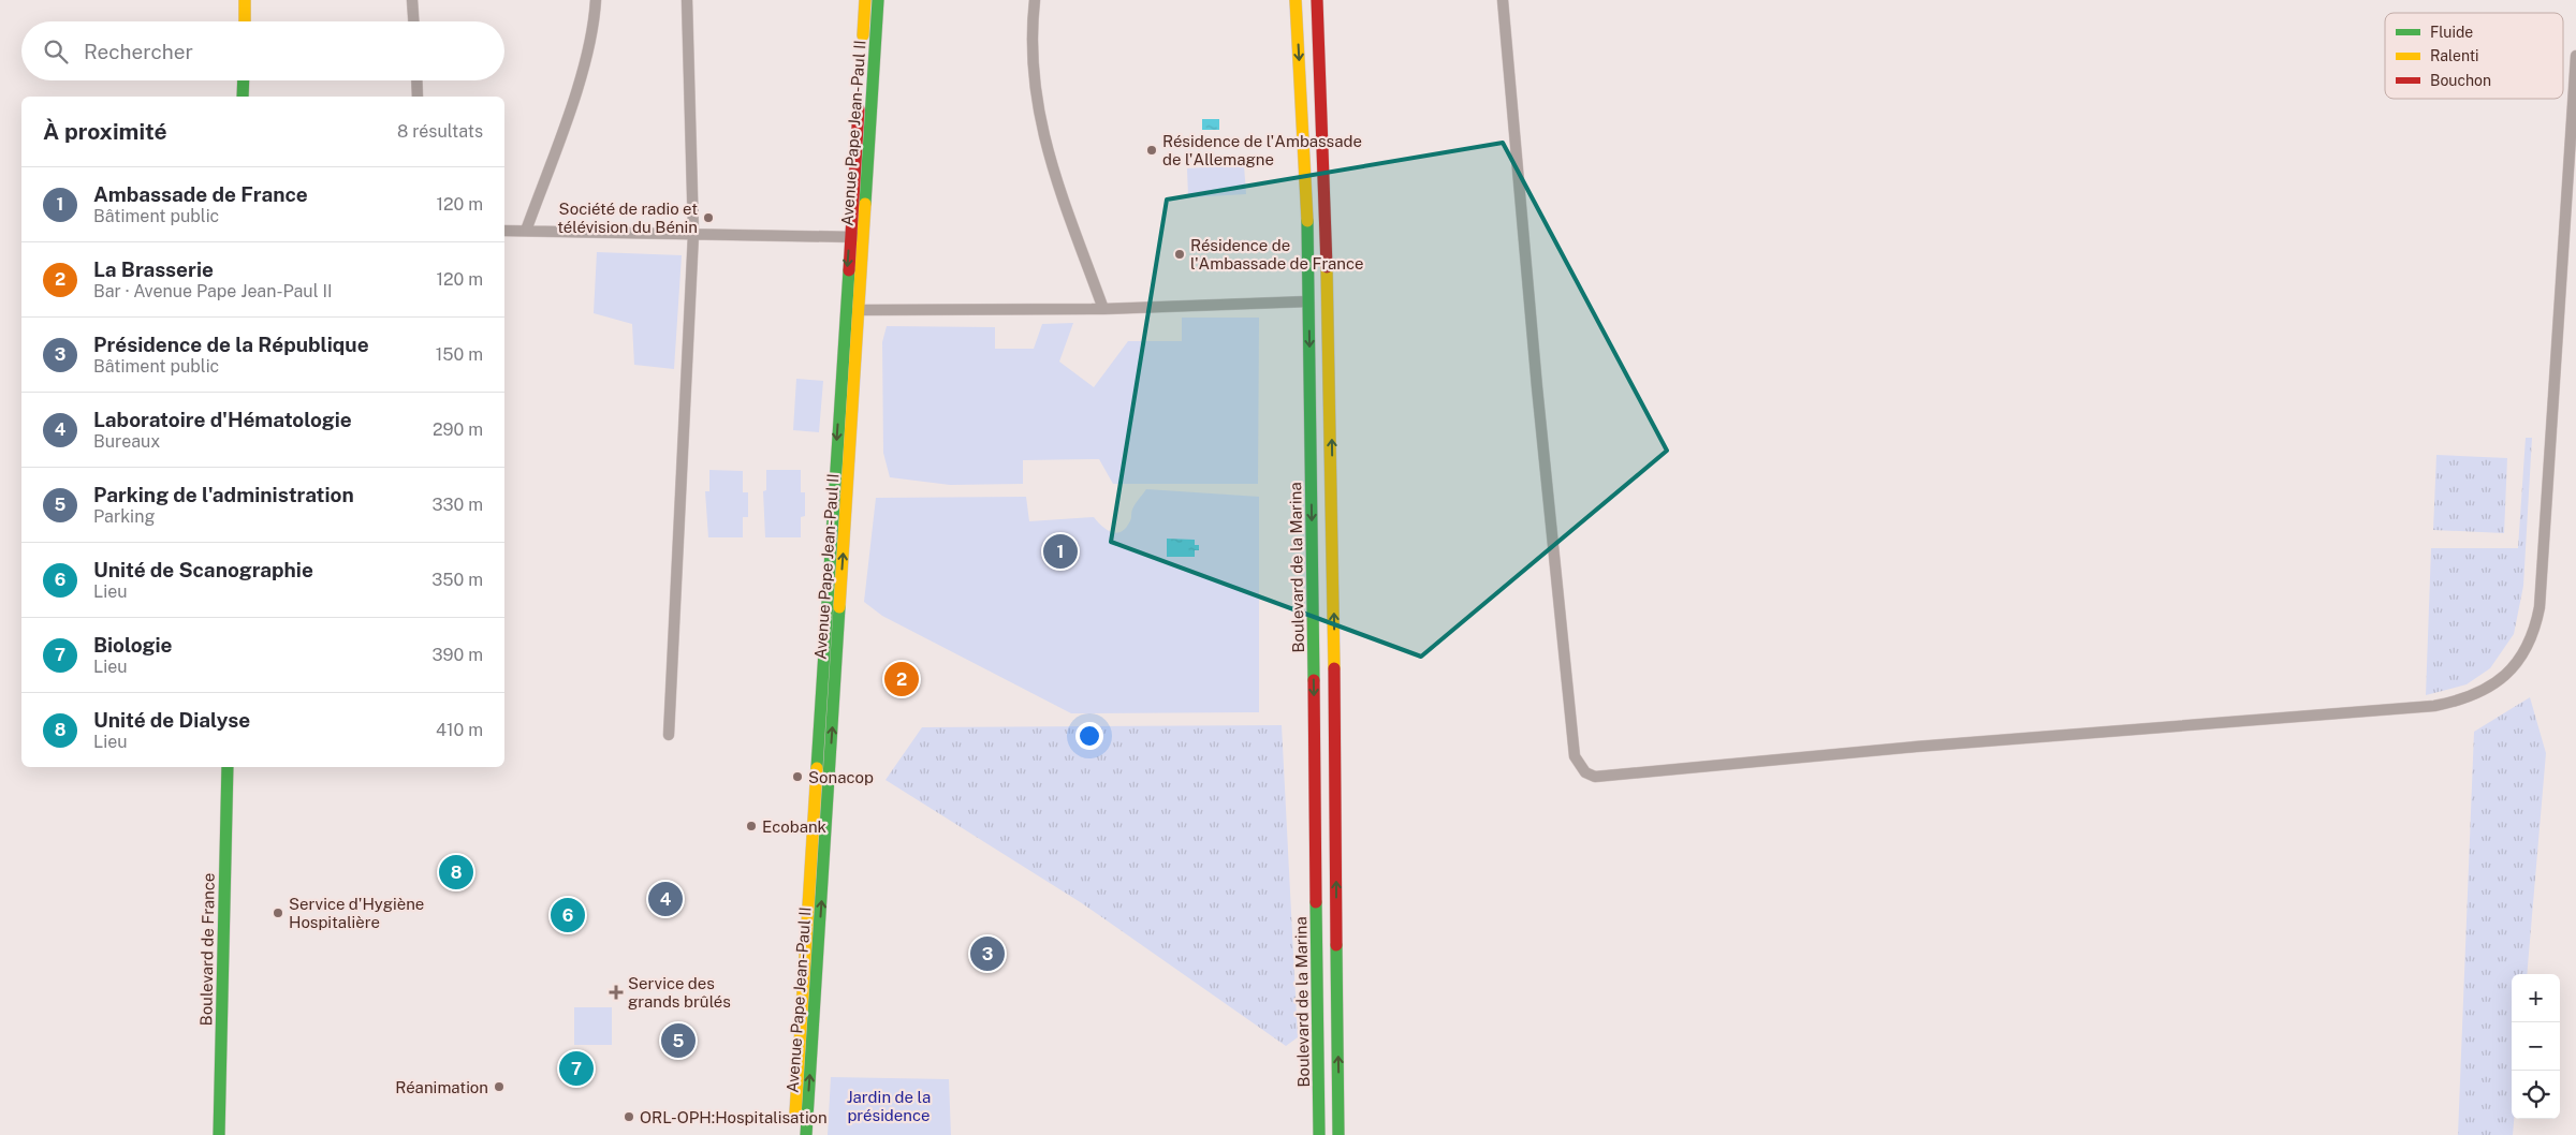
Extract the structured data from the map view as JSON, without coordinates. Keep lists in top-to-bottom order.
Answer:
{
  "streets": {
    "main road": ["Avenue Pape Jean-Paul II", "Boulevard de la Marina", "Boulevard de France"]
  },
  "parks": ["Jardin de la présidence"],
  "places": {
    "other": [
      "Résidence de l'Ambassade de l'Allemagne",
      "Société de radio et télévision du Bénin",
      "Résidence de l'Ambassade de France",
      "Sonacop",
      "Ecobank",
      "Service d'Hygiène Hospitalière",
      "Réanimation",
      "ORL-OPH:Hospitalisation"
    ],
    "health": ["Service des grands brûlés"]
  },
  "legend": ["Fluide", "Ralenti", "Bouchon"],
  "page": {
    "search": "Rechercher",
    "heading": ["À proximité", "8 résultats"],
    "list": [
      {
        "mark": "1",
        "name": "Ambassade de France",
        "note": "Bâtiment public",
        "value": "120 m"
      },
      {
        "mark": "2",
        "name": "La Brasserie",
        "note": "Bar · Avenue Pape Jean-Paul II",
        "value": "120 m"
      },
      {
        "mark": "3",
        "name": "Présidence de la République",
        "note": "Bâtiment public",
        "value": "150 m"
      },
      {
        "mark": "4",
        "name": "Laboratoire d'Hématologie",
        "note": "Bureaux",
        "value": "290 m"
      },
      {
        "mark": "5",
        "name": "Parking de l'administration",
        "note": "Parking",
        "value": "330 m"
      },
      {
        "mark": "6",
        "name": "Unité de Scanographie",
        "note": "Lieu",
        "value": "350 m"
      },
      {
        "mark": "7",
        "name": "Biologie",
        "note": "Lieu",
        "value": "390 m"
      },
      {
        "mark": "8",
        "name": "Unité de Dialyse",
        "note": "Lieu",
        "value": "410 m"
      }
    ],
    "pins": [
      "1",
      "2",
      "8",
      "4",
      "6",
      "3",
      "5",
      "7"
    ],
    "map_buttons": ["+", "−"]
  }
}
